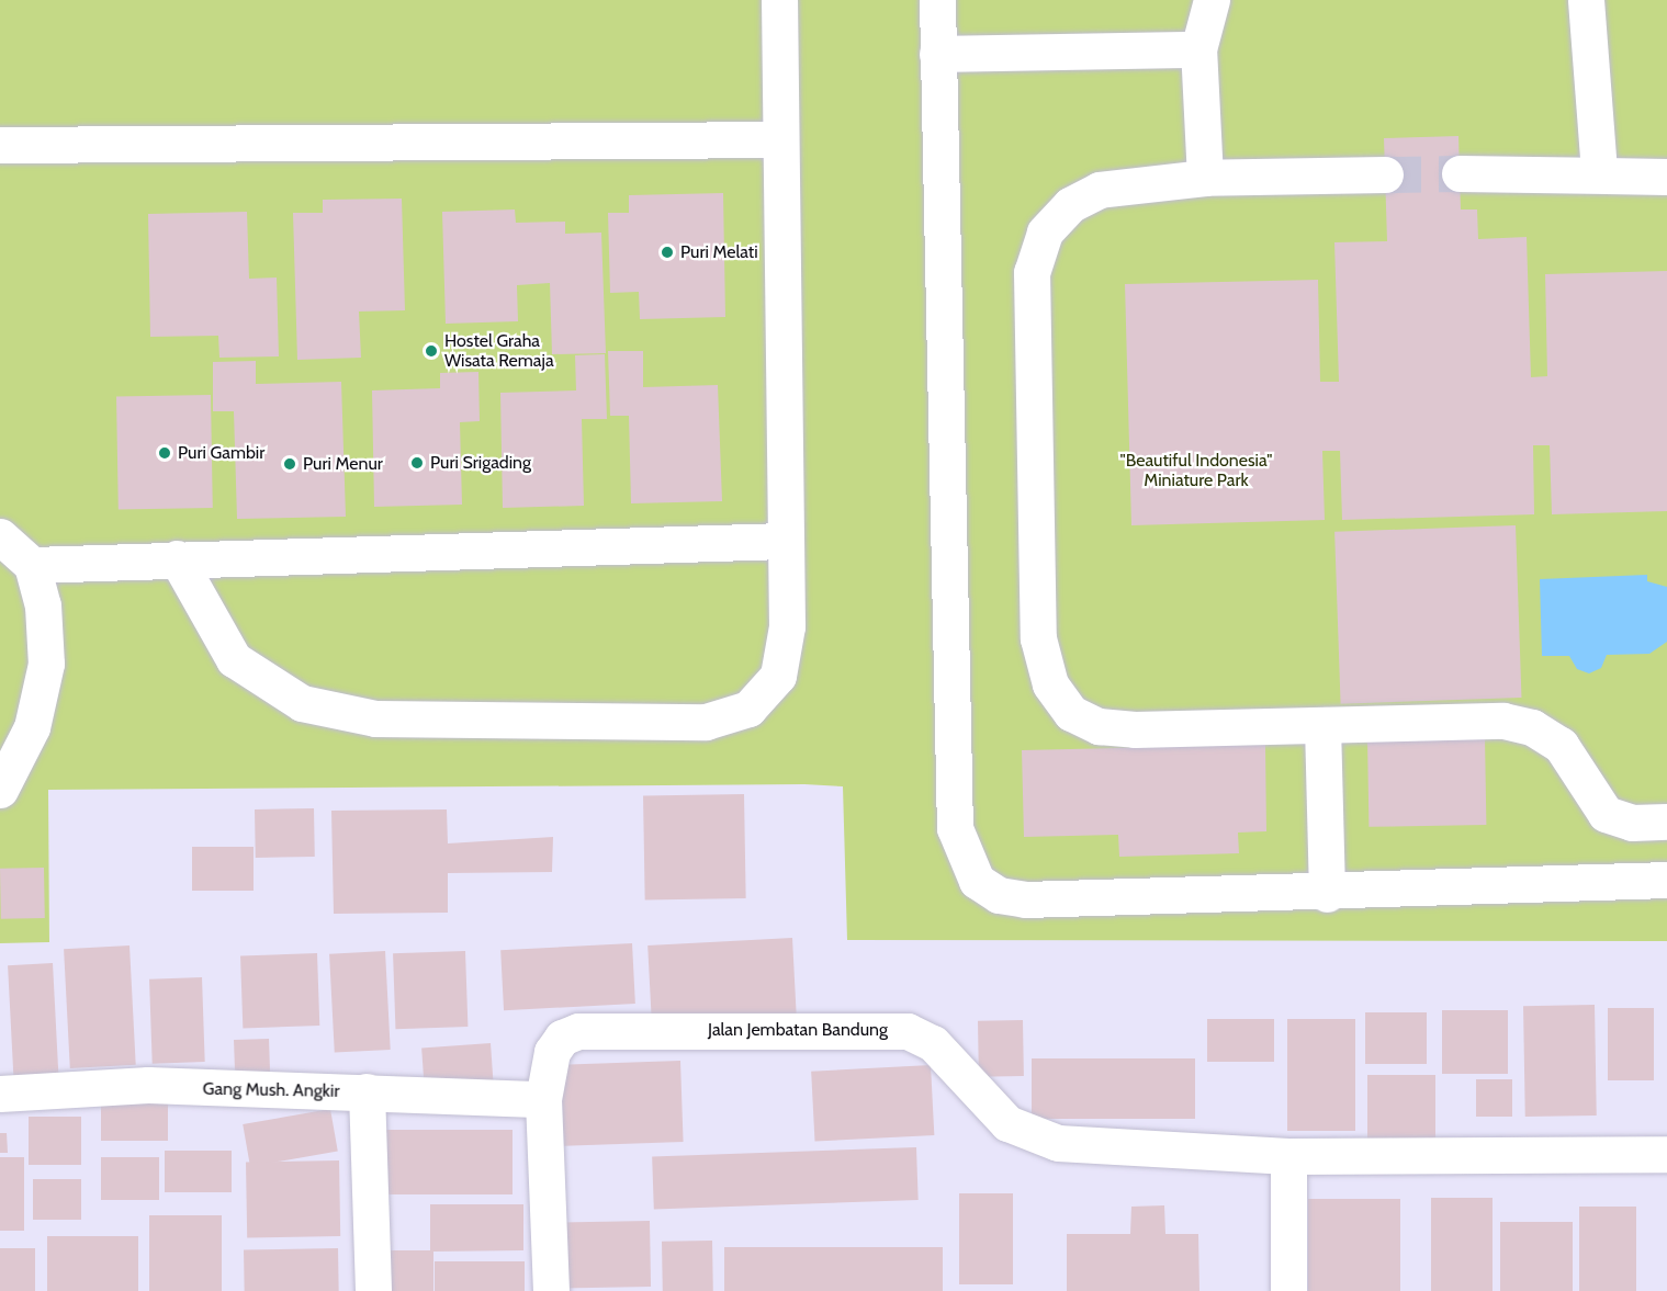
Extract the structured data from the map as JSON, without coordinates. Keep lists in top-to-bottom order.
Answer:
{
  "streets": {
    "street": ["Jalan Jembatan Bandung", "Gang Mush. Angkir"]
  },
  "crossings": [
    ["Jalan Jembatan Bandung", "Gang Mush. Angkir"]
  ],
  "parks": ["\"Beautiful Indonesia\" Miniature Park"],
  "places": [
    "Puri Melati",
    "Hostel Graha Wisata Remaja",
    "Puri Gambir",
    "Puri Srigading",
    "Puri Menur"
  ]
}
